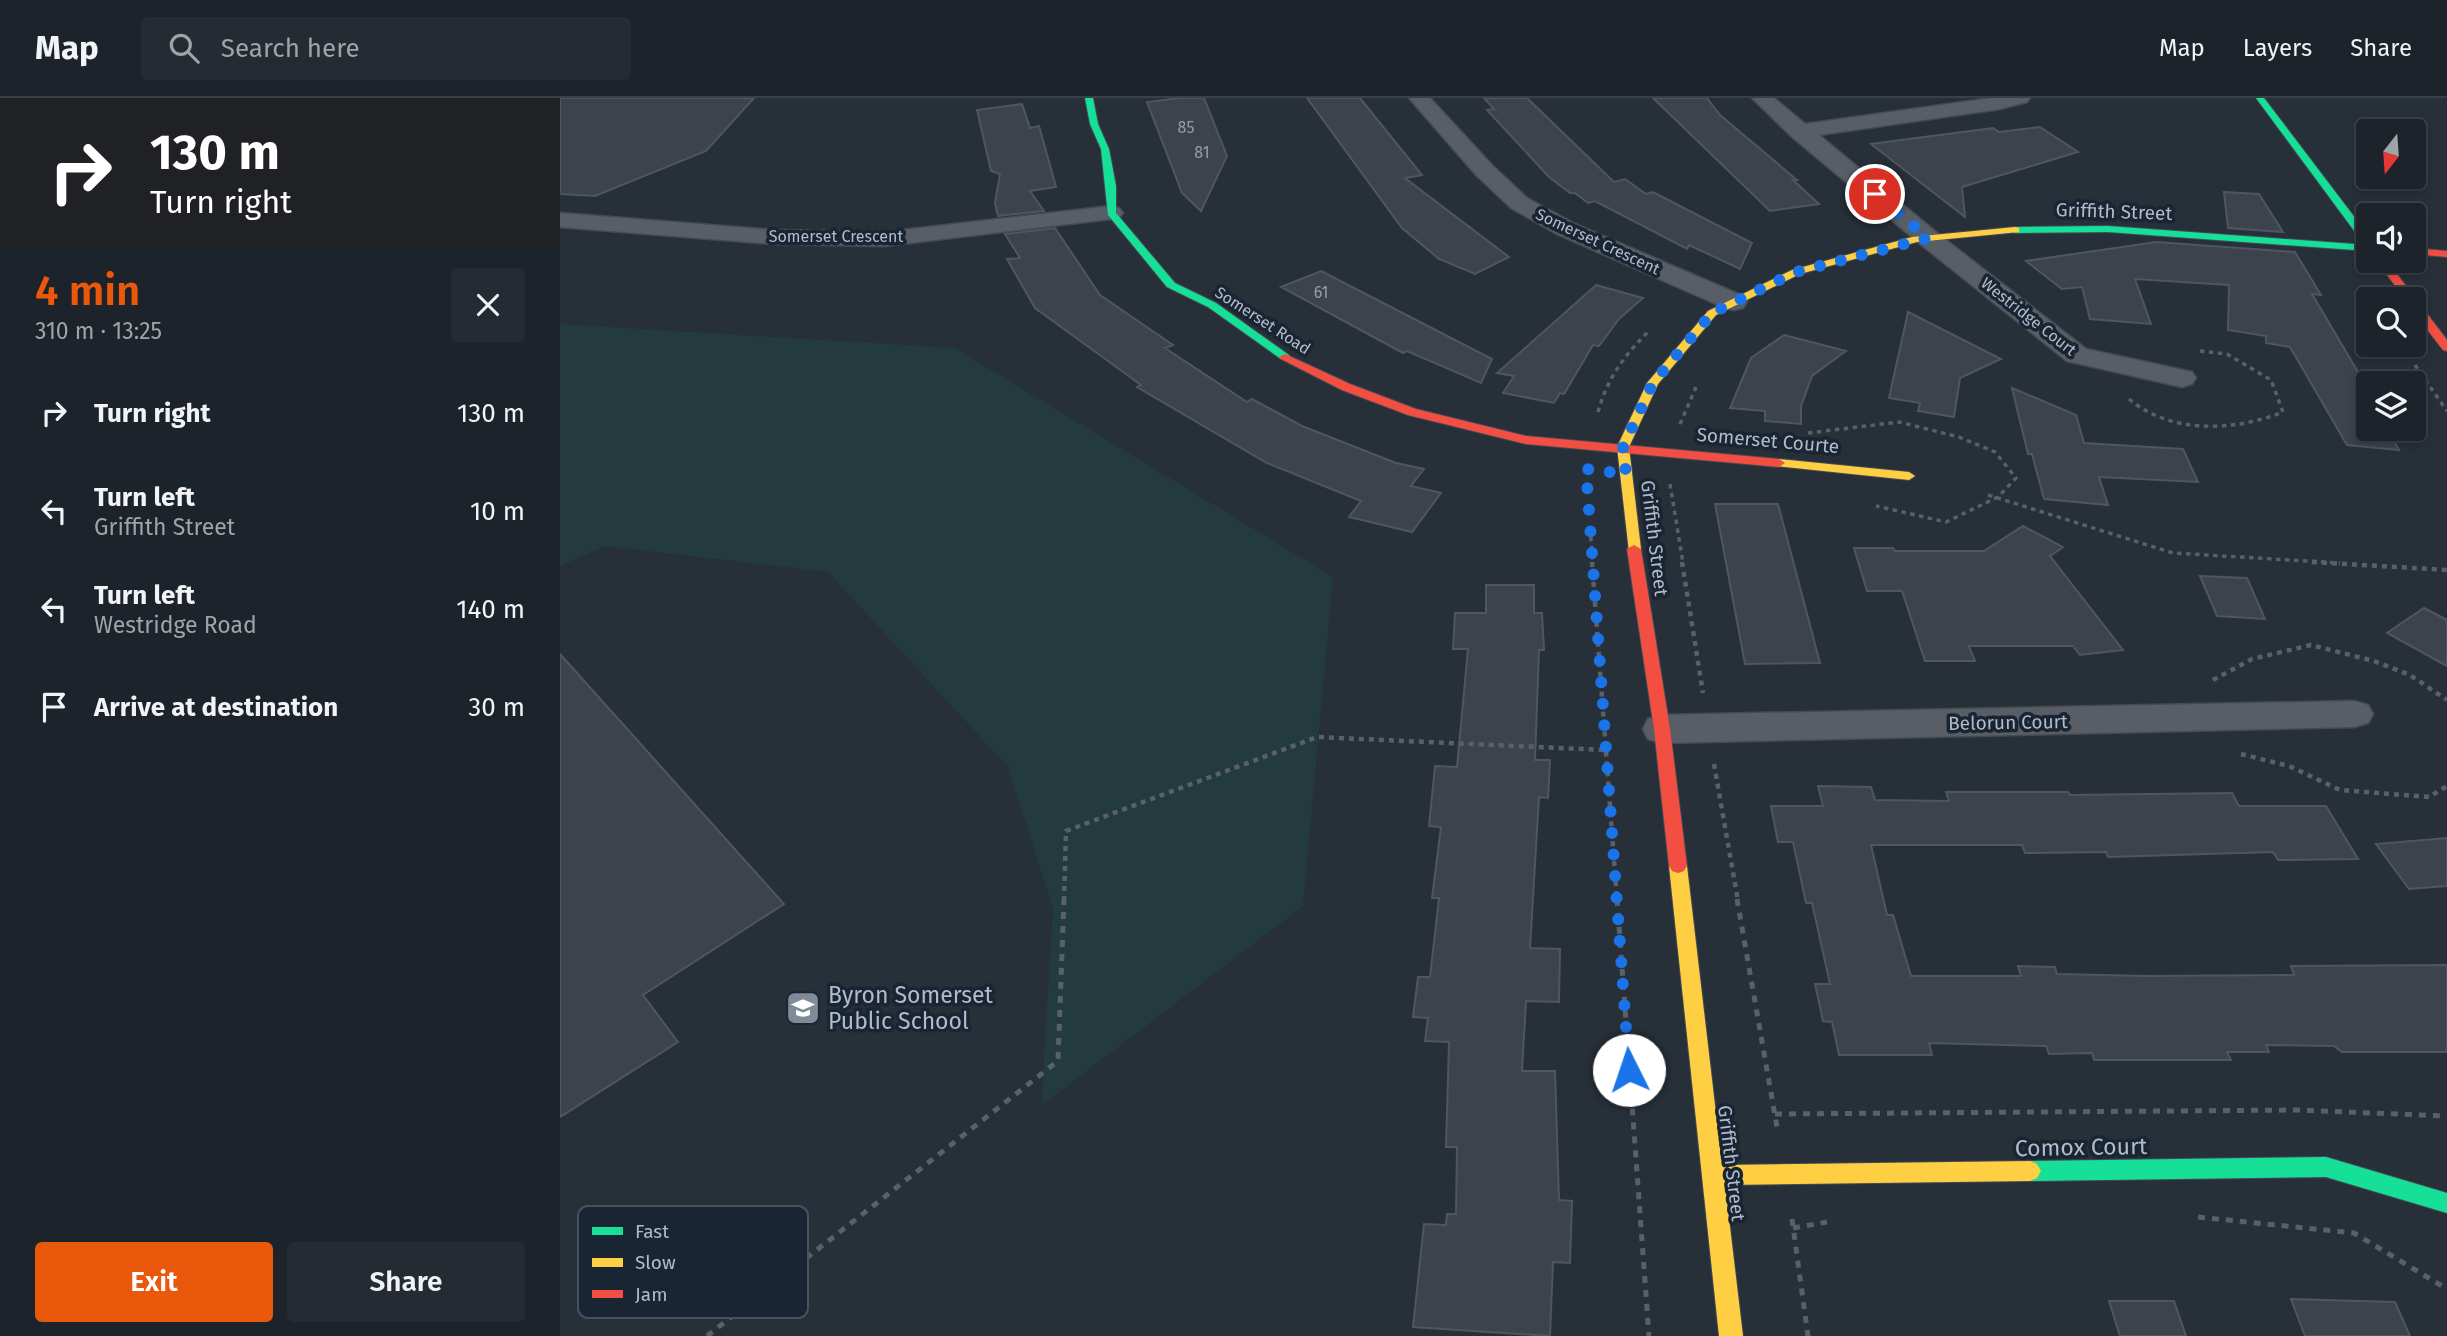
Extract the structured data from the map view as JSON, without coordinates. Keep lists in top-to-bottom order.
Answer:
{
  "streets": {
    "street": [
      "Griffith Street",
      "Somerset Crescent",
      "Westridge Court",
      "Somerset Road",
      "Somerset Courte",
      "Belorun Court",
      "Comox Court"
    ]
  },
  "crossings": [
    ["Griffith Street", "Somerset Crescent"],
    ["Griffith Street", "Westridge Court"],
    ["Griffith Street", "Somerset Road"],
    ["Griffith Street", "Somerset Courte"],
    ["Griffith Street", "Belorun Court"],
    ["Griffith Street", "Comox Court"],
    ["Somerset Crescent", "Somerset Road"],
    ["Somerset Road", "Somerset Courte"]
  ],
  "places": {
    "school or university": ["Byron Somerset Public School"]
  },
  "house_numbers": ["85", "81", "61"],
  "legend": ["Fast", "Slow", "Jam"],
  "north": "bottom",
  "page": {
    "header": "Map",
    "search": "Search here",
    "nav": ["Map", "Layers", "Share"],
    "turn": ["130 m", "Turn right"],
    "heading": ["4 min", "310 m · 13:25"],
    "list": [
      {
        "name": "Turn right",
        "value": "130 m"
      },
      {
        "name": "Turn left",
        "note": "Griffith Street",
        "value": "10 m"
      },
      {
        "name": "Turn left",
        "note": "Westridge Road",
        "value": "140 m"
      },
      {
        "name": "Arrive at destination",
        "value": "30 m"
      }
    ],
    "buttons": ["Exit", "Share"]
  }
}
